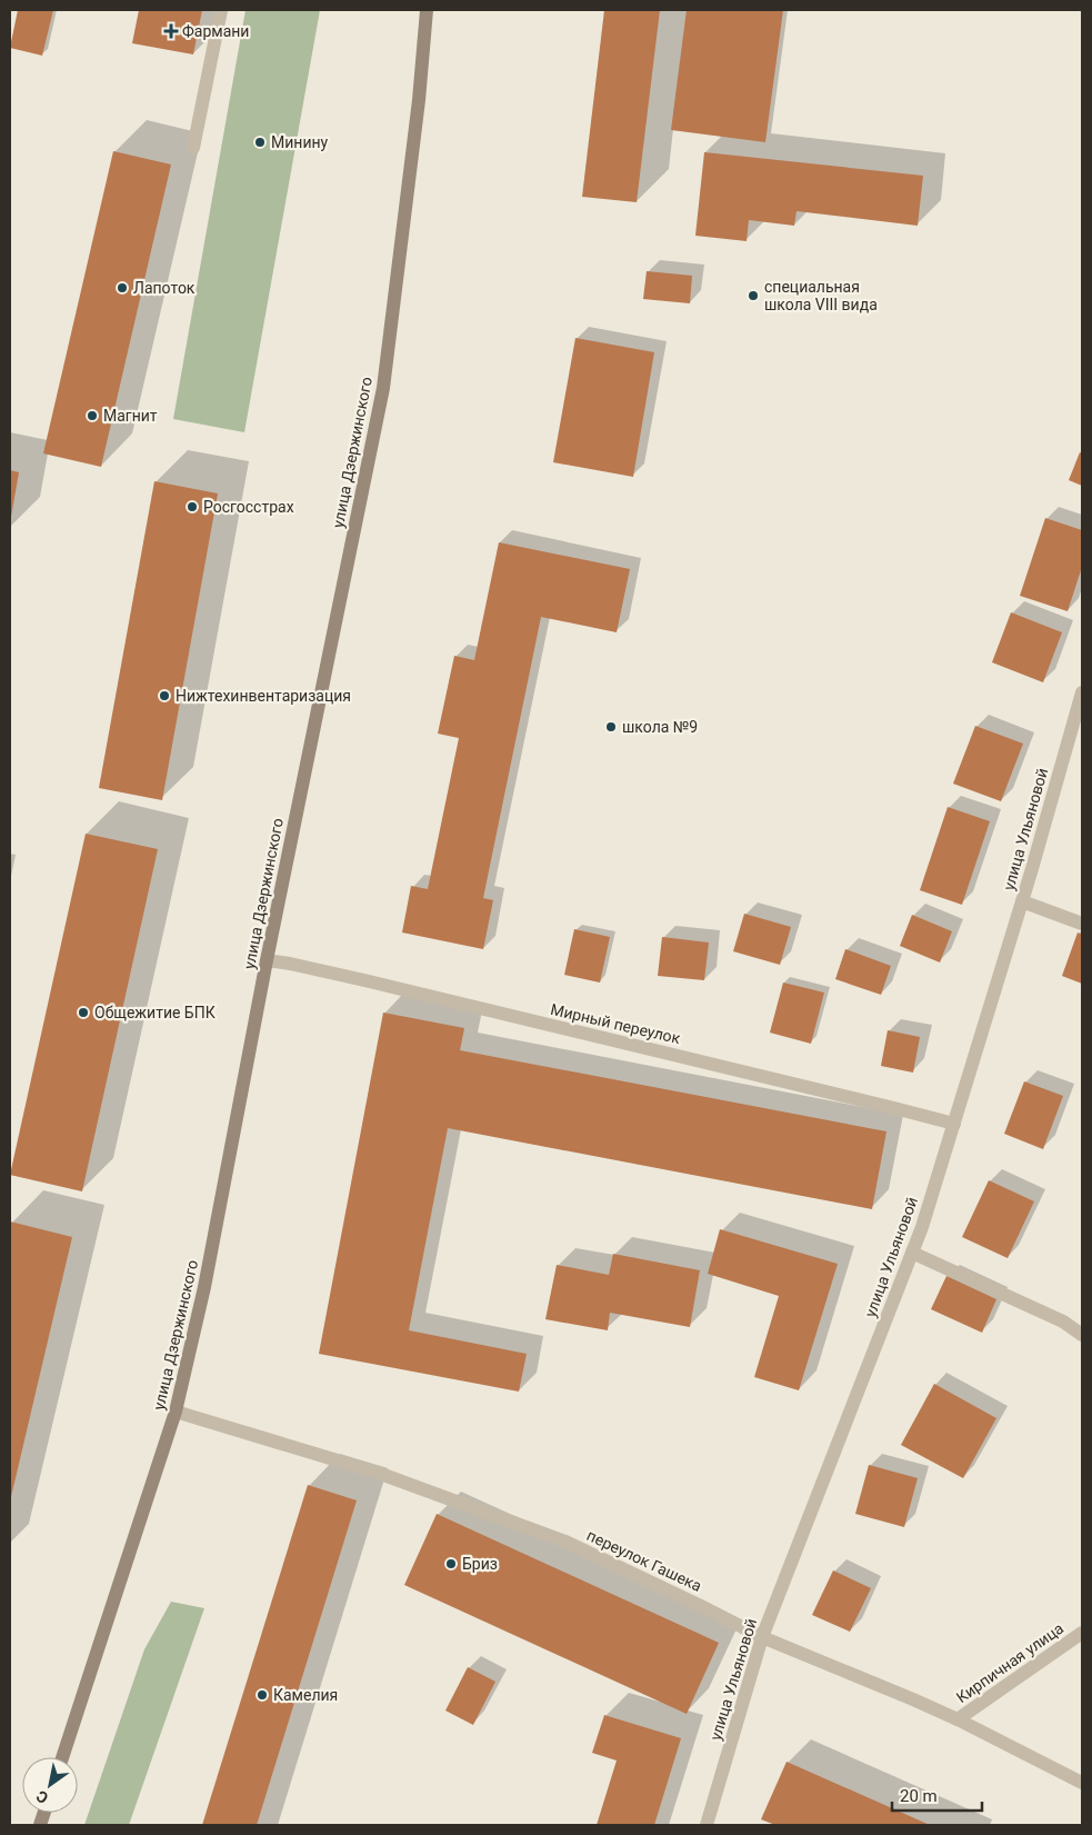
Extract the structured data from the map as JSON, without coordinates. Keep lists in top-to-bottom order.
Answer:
{
  "streets": {
    "main road": ["улица Дзержинского"],
    "street": [
      "улица Ульяновой",
      "Мирный переулок",
      "переулок Гашека",
      "Кирпичная улица"
    ]
  },
  "crossings": [
    ["улица Дзержинского", "Мирный переулок"],
    ["улица Дзержинского", "переулок Гашека"],
    ["улица Ульяновой", "Мирный переулок"],
    ["улица Ульяновой", "переулок Гашека"],
    ["переулок Гашека", "Кирпичная улица"]
  ],
  "places": {
    "health": ["Фармани"],
    "other": [
      "Минину",
      "Лапоток",
      "специальная школа VIII вида",
      "Магнит",
      "Росгосстрах",
      "Нижтехинвентаризация",
      "школа №9",
      "Общежитие БПК",
      "Бриз",
      "Камелия"
    ]
  },
  "scale_bar": "20 m",
  "north": "bottom left"
}
